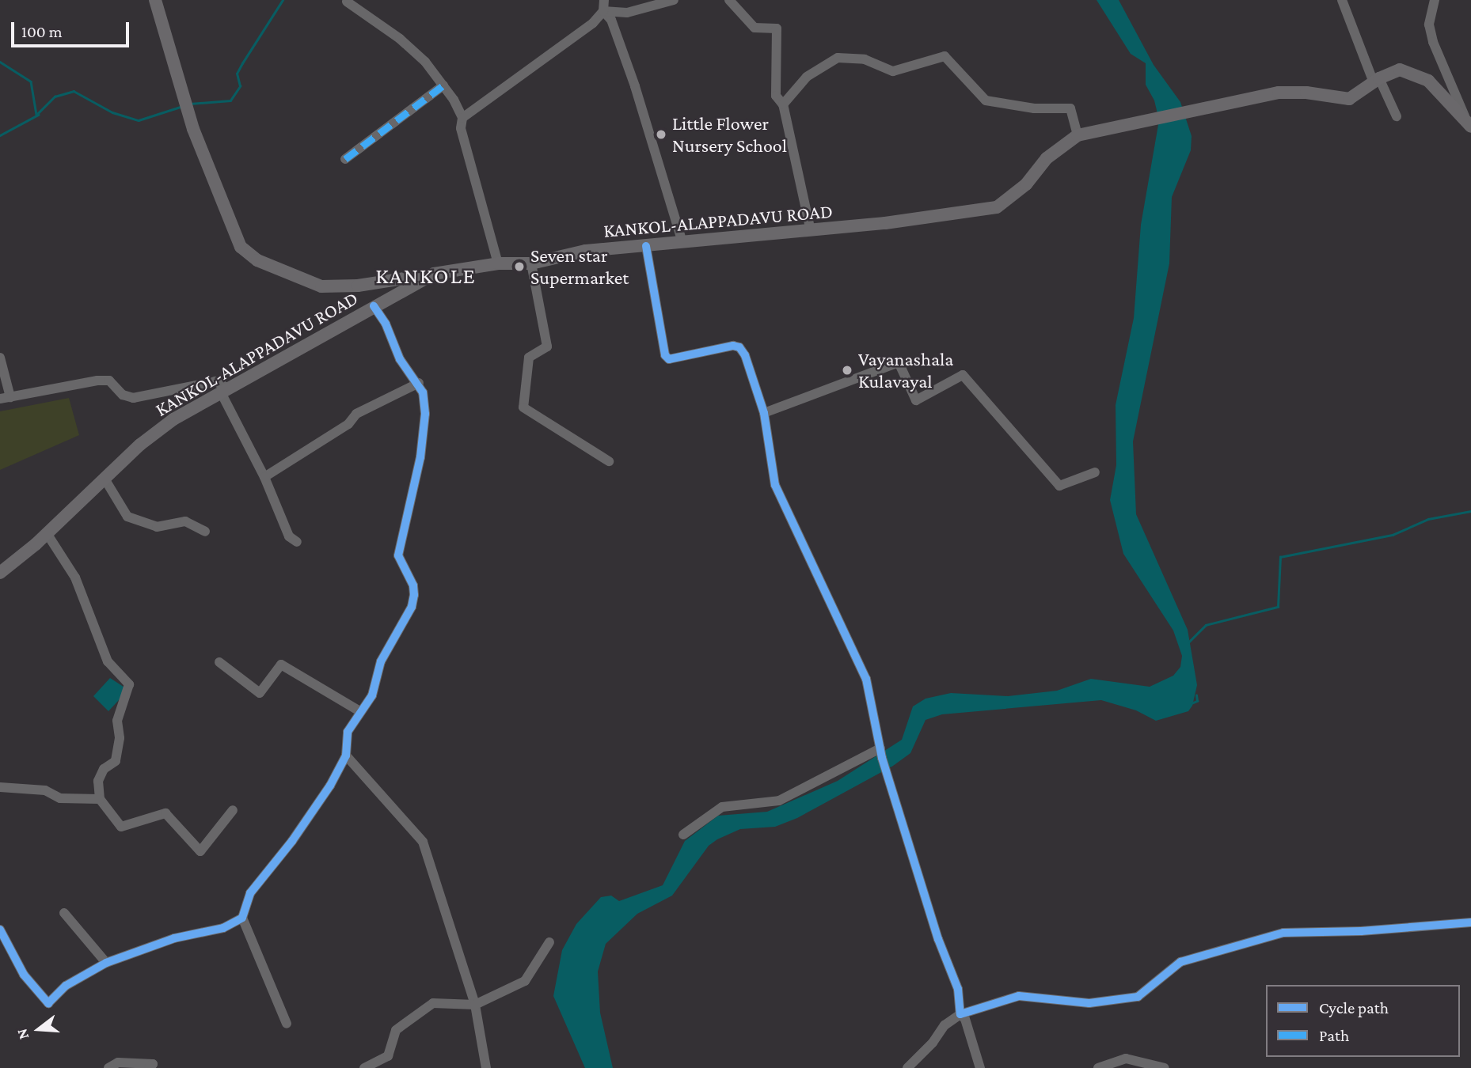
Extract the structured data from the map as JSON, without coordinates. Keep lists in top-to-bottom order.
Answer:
{
  "streets": {
    "main road": ["KANKOL-ALAPPADAVU ROAD"]
  },
  "districts": ["KANKOLE"],
  "places": ["Little Flower Nursery School", "Seven star Supermarket", "Vayanashala Kulavayal"],
  "legend": ["Cycle path", "Path"],
  "scale_bar": "100 m",
  "north": "left"
}
